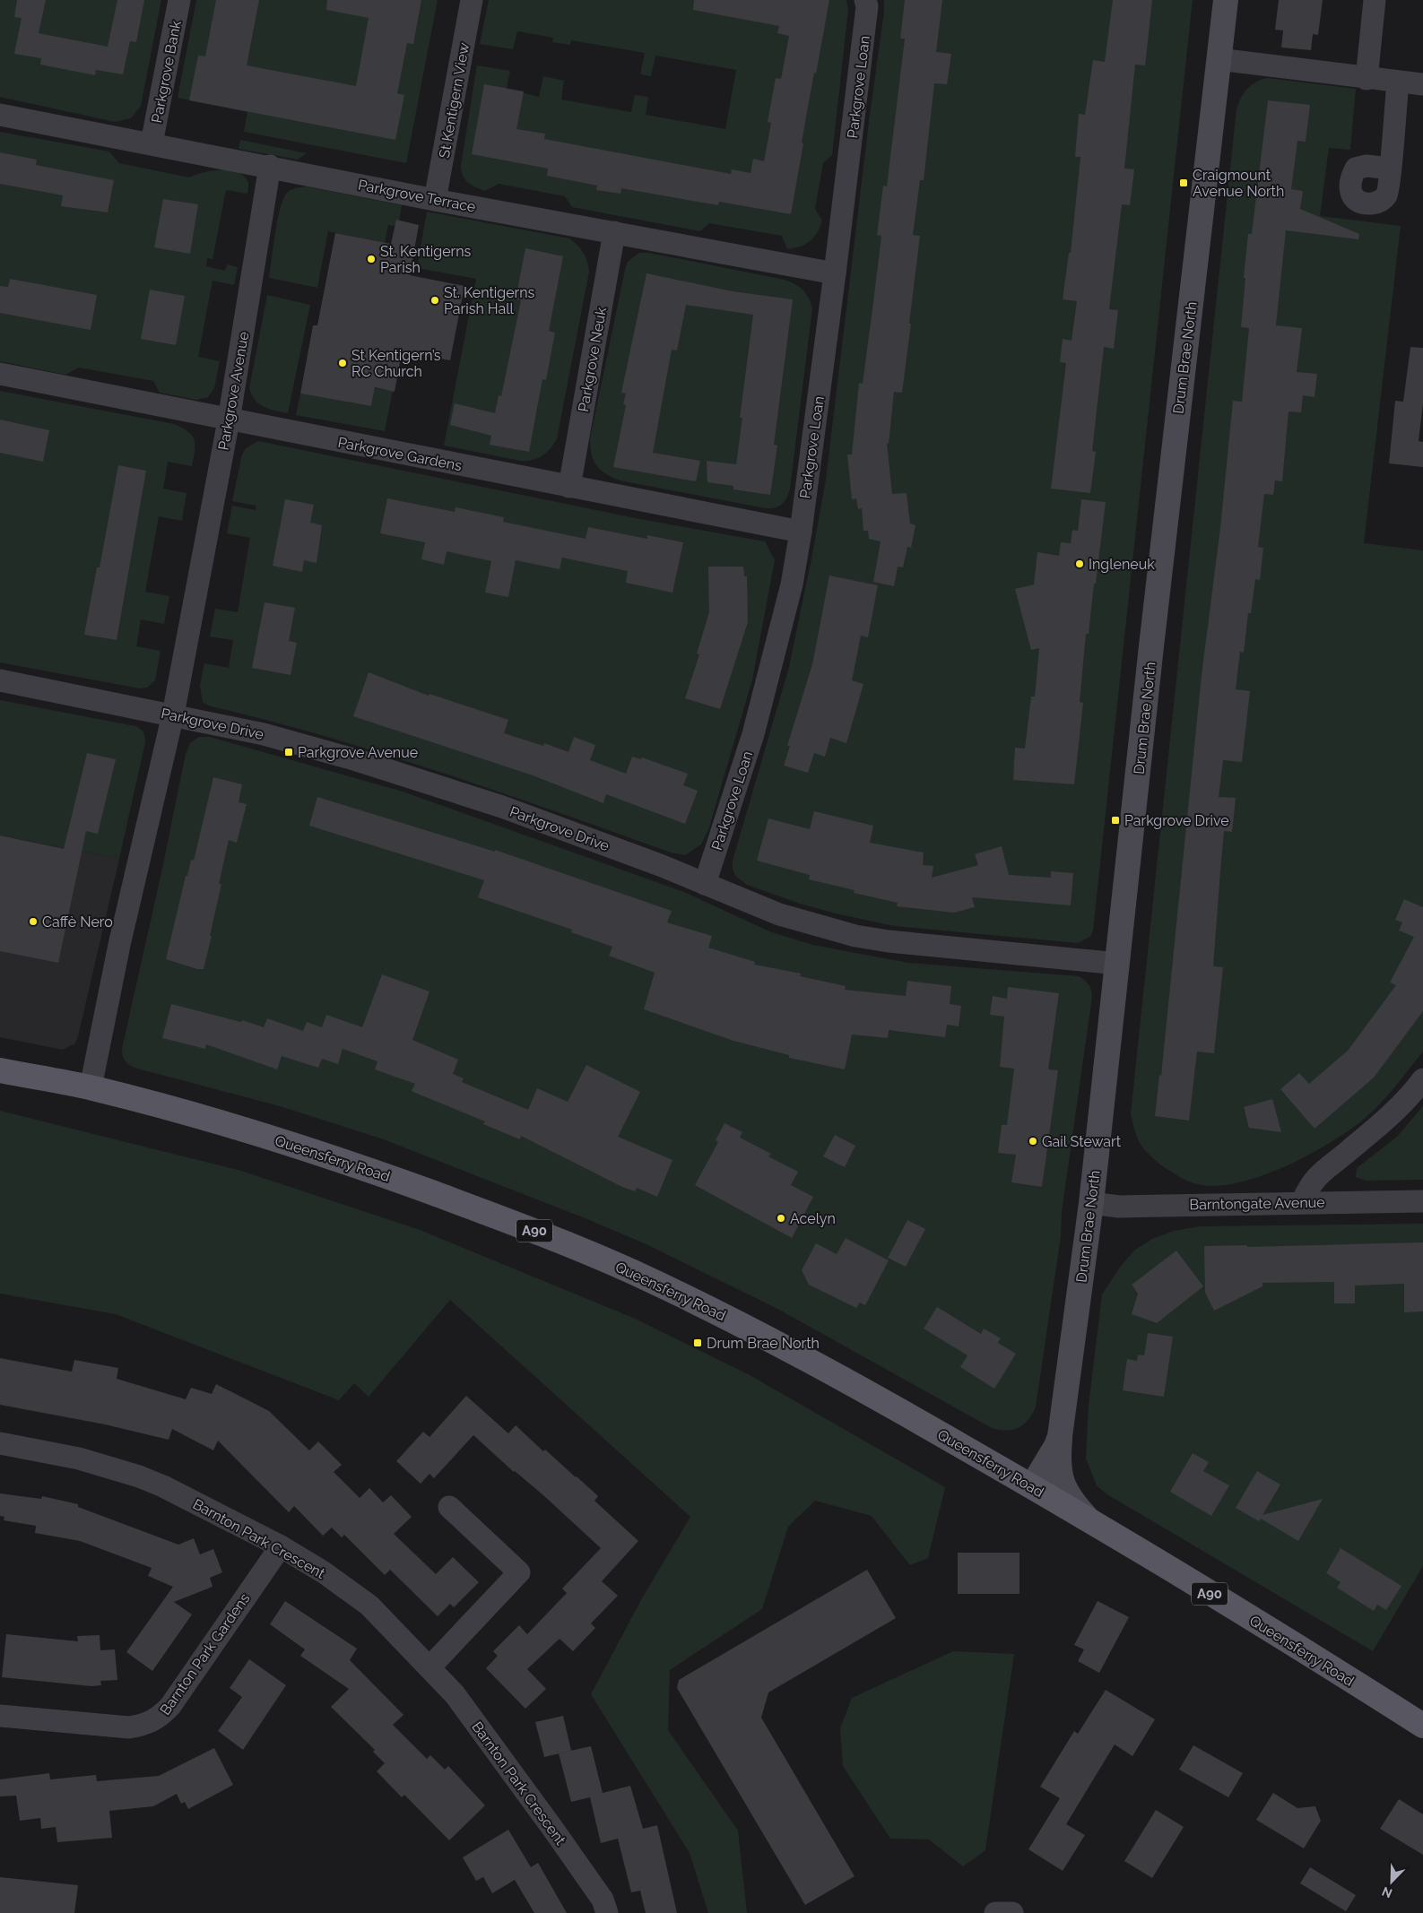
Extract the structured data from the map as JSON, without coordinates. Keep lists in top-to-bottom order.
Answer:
{
  "streets": {
    "main road": ["Drum Brae North", "Queensferry Road", "A90"],
    "street": [
      "Parkgrove Bank",
      "Parkgrove Loan",
      "St Kentigern View",
      "Parkgrove Terrace",
      "Parkgrove Neuk",
      "Parkgrove Avenue",
      "Parkgrove Gardens",
      "Parkgrove Drive",
      "Barntongate Avenue",
      "Barnton Park Crescent",
      "Barnton Park Gardens"
    ]
  },
  "crossings": [
    ["Parkgrove Bank", "Parkgrove Terrace"],
    ["Parkgrove Loan", "Parkgrove Terrace"],
    ["Parkgrove Loan", "Parkgrove Gardens"],
    ["Parkgrove Loan", "Parkgrove Drive"],
    ["St Kentigern View", "Parkgrove Terrace"],
    ["Parkgrove Terrace", "Parkgrove Neuk"],
    ["Parkgrove Terrace", "Parkgrove Avenue"],
    ["Drum Brae North", "Parkgrove Drive"],
    ["Drum Brae North", "Queensferry Road"],
    ["Drum Brae North", "Barntongate Avenue"],
    ["Parkgrove Neuk", "Parkgrove Gardens"],
    ["Parkgrove Avenue", "Parkgrove Gardens"],
    ["Parkgrove Avenue", "Parkgrove Drive"],
    ["Parkgrove Avenue", "Queensferry Road"],
    ["Barnton Park Crescent", "Barnton Park Gardens"]
  ],
  "places": {
    "transit": [
      "Craigmount Avenue North",
      "Parkgrove Avenue",
      "Parkgrove Drive",
      "Drum Brae North"
    ],
    "other": [
      "St. Kentigerns Parish",
      "St. Kentigerns Parish Hall",
      "St Kentigern’s RC Church",
      "Ingleneuk",
      "Caffè Nero",
      "Gail Stewart",
      "Acelyn"
    ]
  },
  "north": "bottom left"
}
